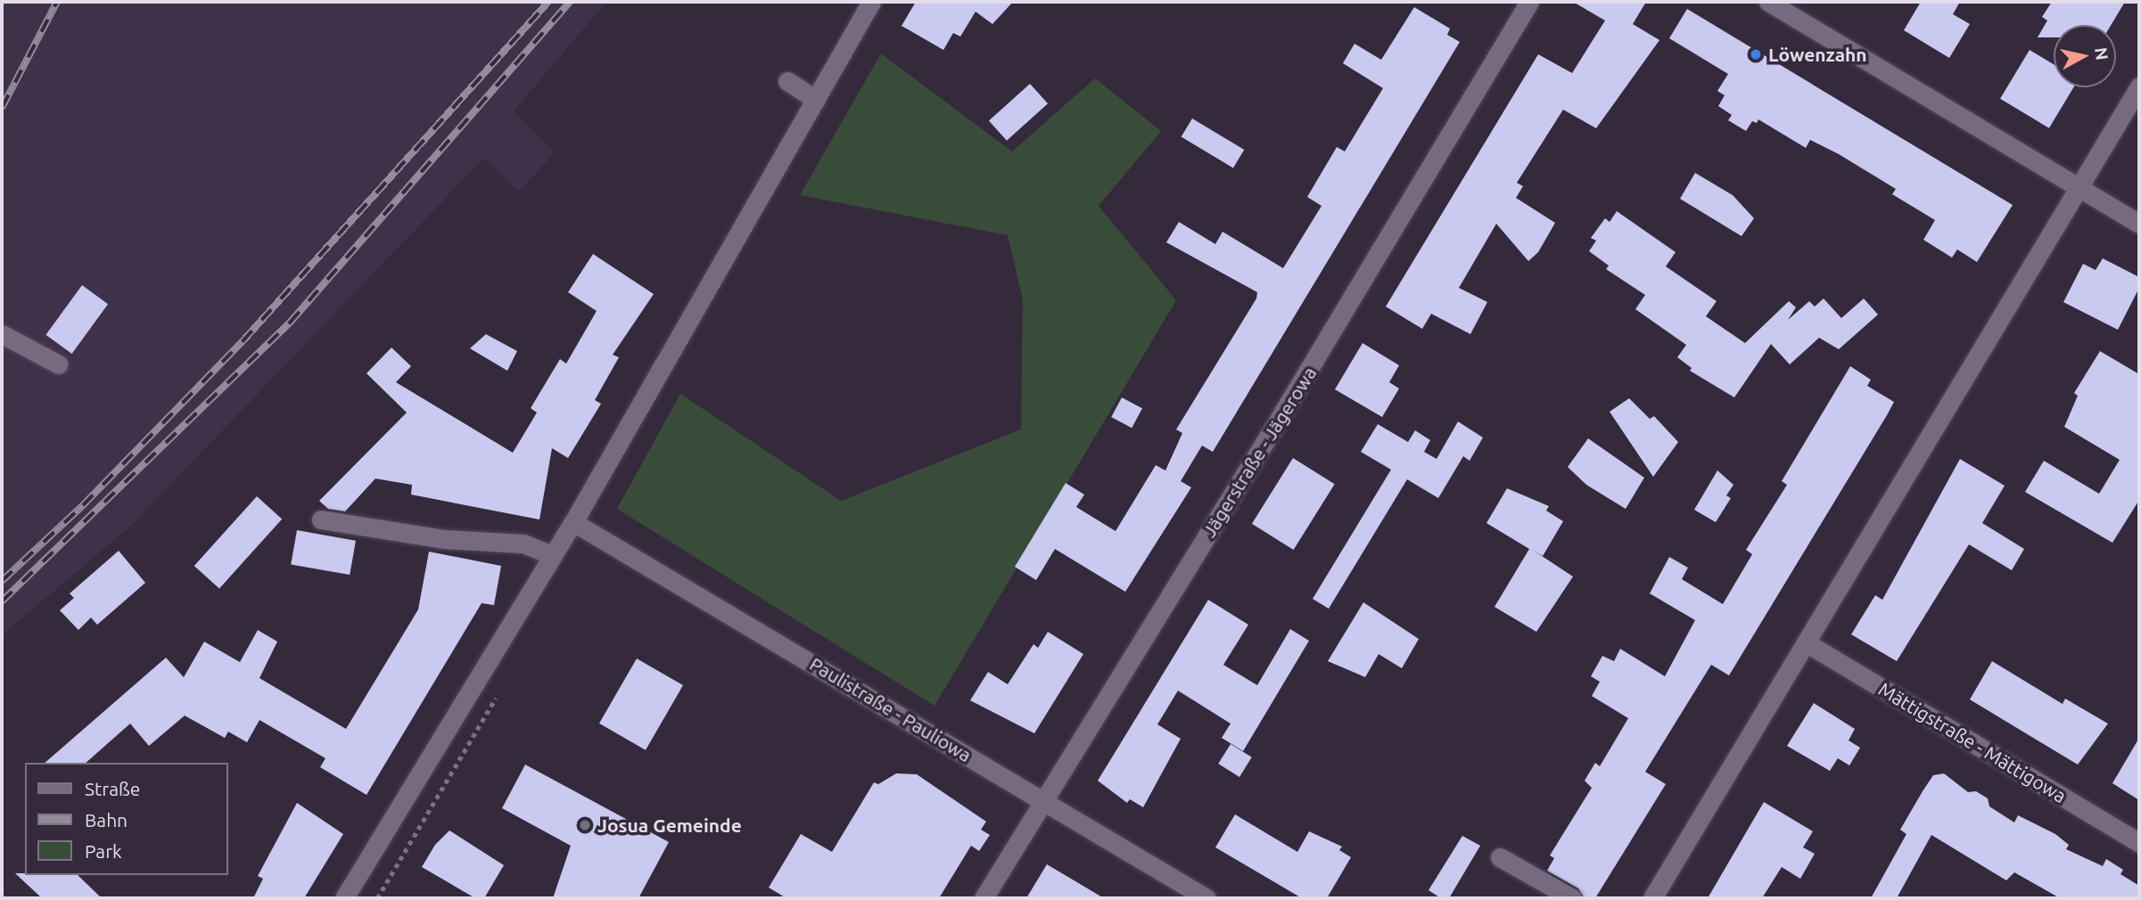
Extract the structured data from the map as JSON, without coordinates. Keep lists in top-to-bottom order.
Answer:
{
  "streets": {
    "street": ["Jägerstraße - Jägerowa", "Paulistraße - Pauliowa", "Mättigstraße - Mättigowa"]
  },
  "crossings": [
    ["Jägerstraße - Jägerowa", "Paulistraße - Pauliowa"]
  ],
  "places": ["Löwenzahn", "Josua Gemeinde"],
  "legend": ["Straße", "Bahn", "Park"],
  "north": "right"
}
